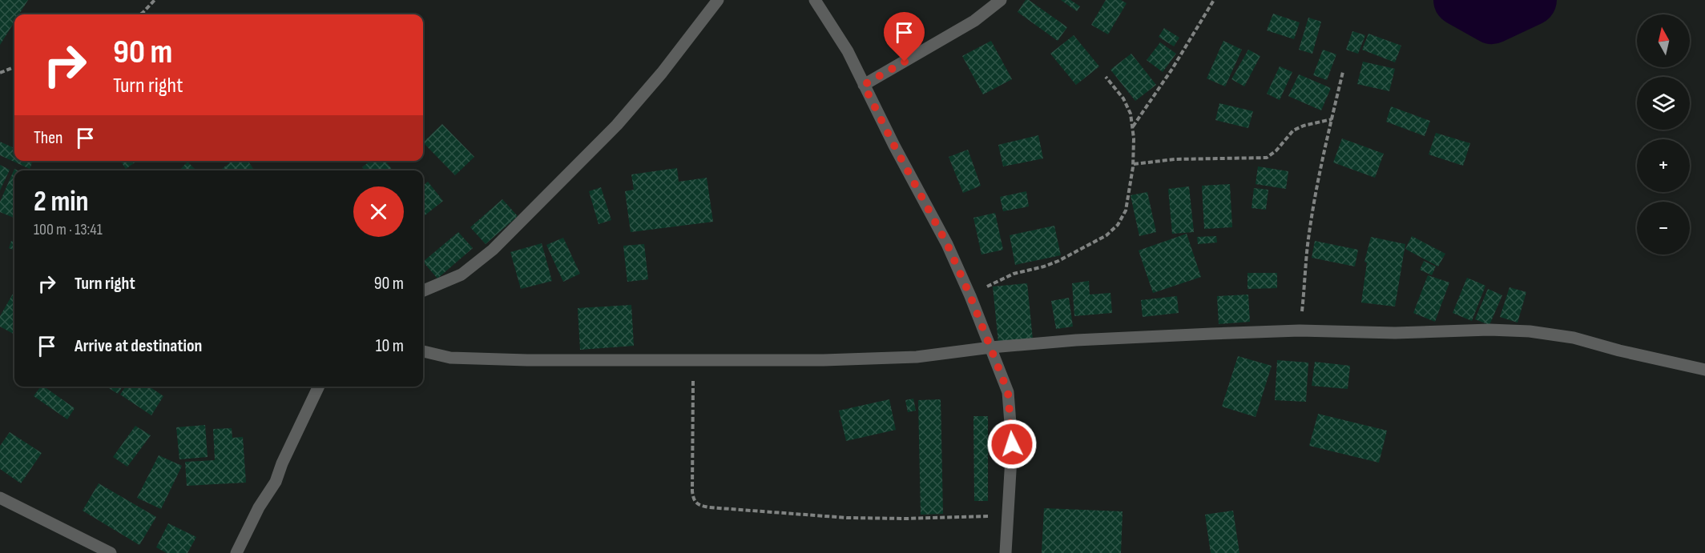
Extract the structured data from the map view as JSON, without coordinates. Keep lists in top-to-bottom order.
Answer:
{
  "north": "top",
  "page": {
    "map_buttons": ["+", "−"],
    "turn": ["90 m", "Turn right"],
    "then": "Then",
    "heading": ["2 min", "100 m · 13:41"],
    "list": [
      {
        "name": "Turn right",
        "value": "90 m"
      },
      {
        "name": "Arrive at destination",
        "value": "10 m"
      }
    ]
  }
}
